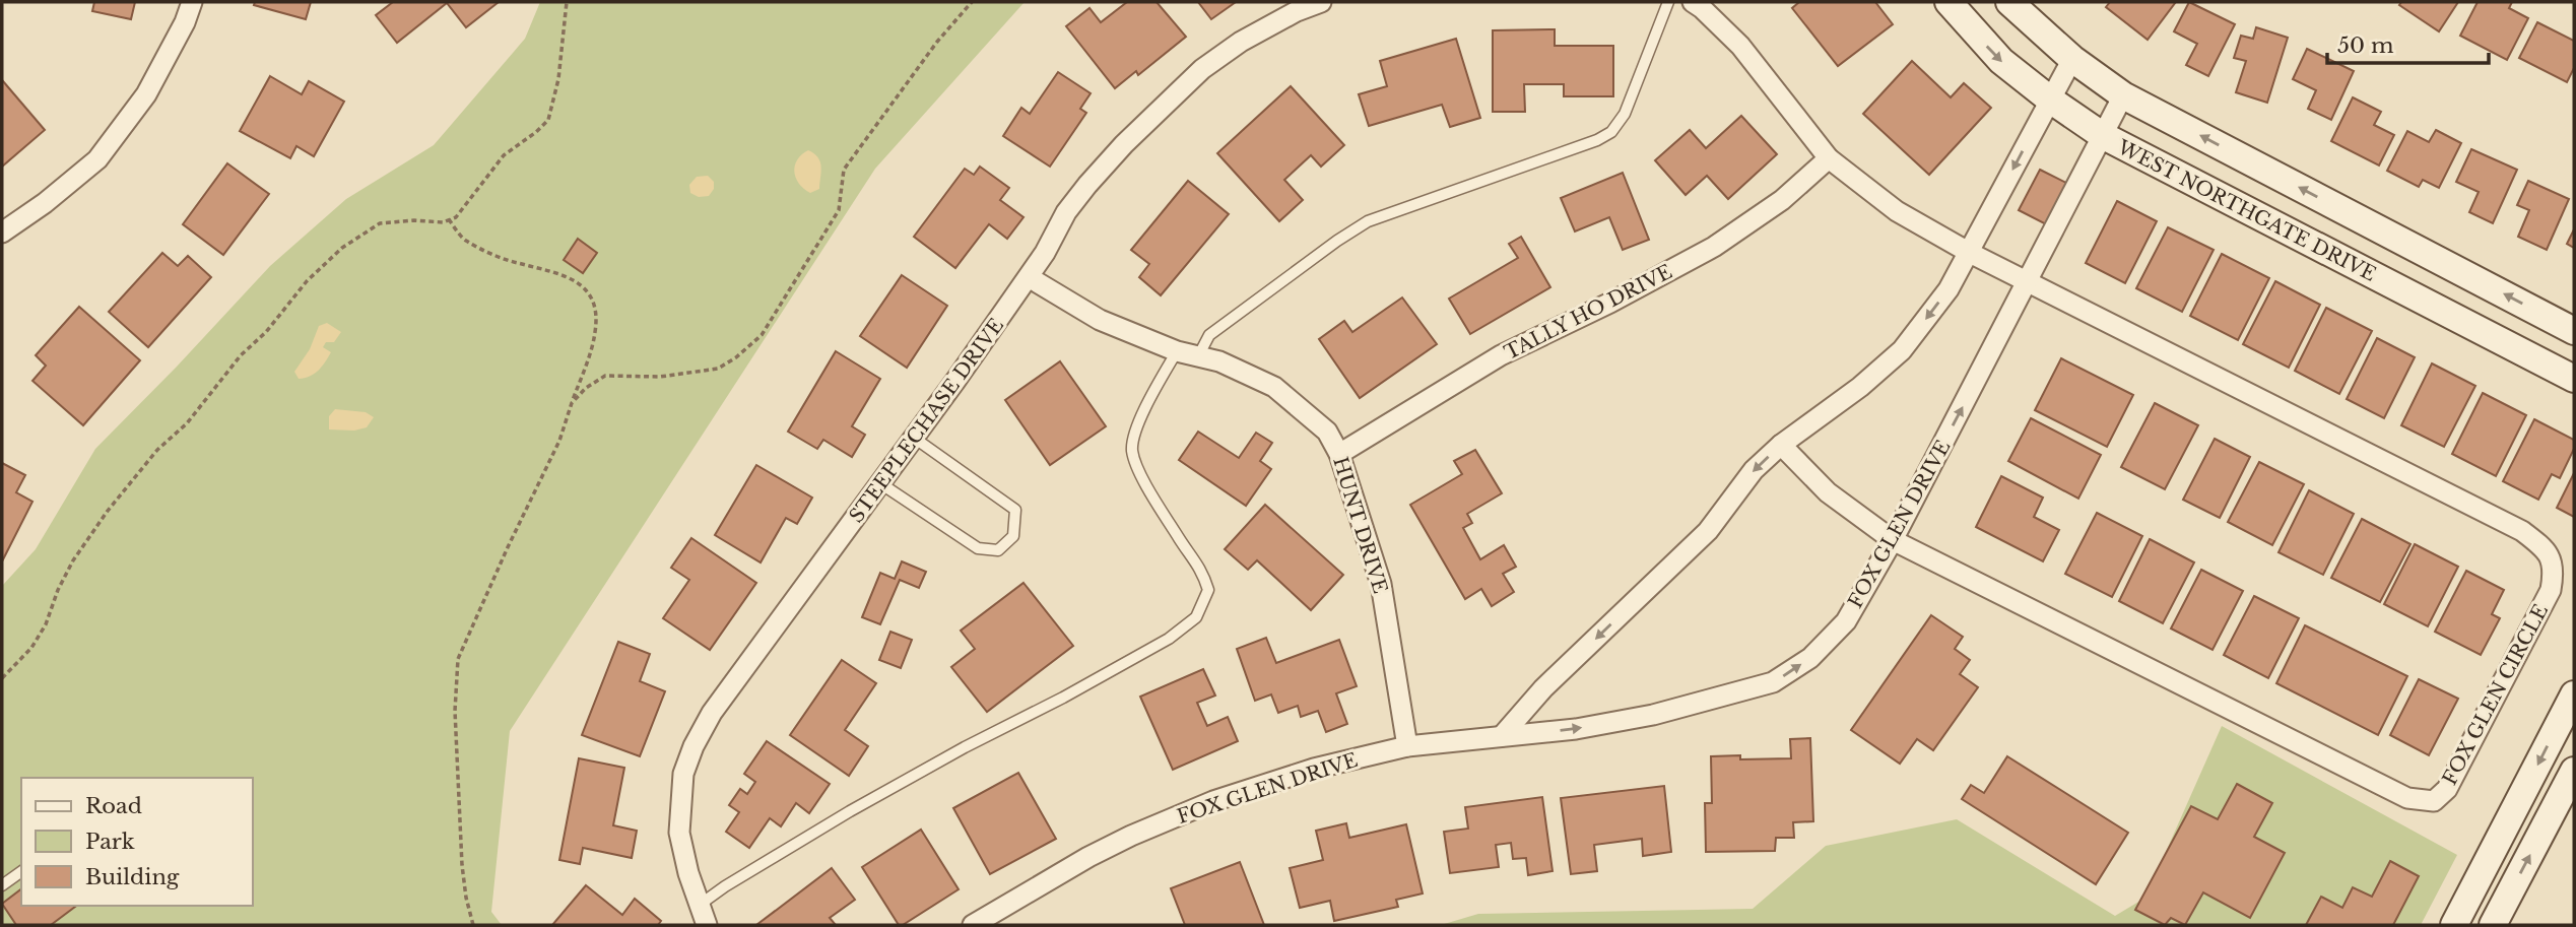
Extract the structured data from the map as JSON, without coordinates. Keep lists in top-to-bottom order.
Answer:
{
  "streets": {
    "main road": ["WEST NORTHGATE DRIVE"],
    "street": [
      "TALLY HO DRIVE",
      "STEEPLECHASE DRIVE",
      "FOX GLEN DRIVE",
      "HUNT DRIVE",
      "FOX GLEN CIRCLE"
    ]
  },
  "crossings": [
    ["WEST NORTHGATE DRIVE", "FOX GLEN DRIVE"],
    ["TALLY HO DRIVE", "HUNT DRIVE"],
    ["STEEPLECHASE DRIVE", "HUNT DRIVE"],
    ["FOX GLEN DRIVE", "HUNT DRIVE"],
    ["FOX GLEN DRIVE", "FOX GLEN CIRCLE"]
  ],
  "legend": ["Road", "Park", "Building"],
  "scale_bar": "50 m"
}
